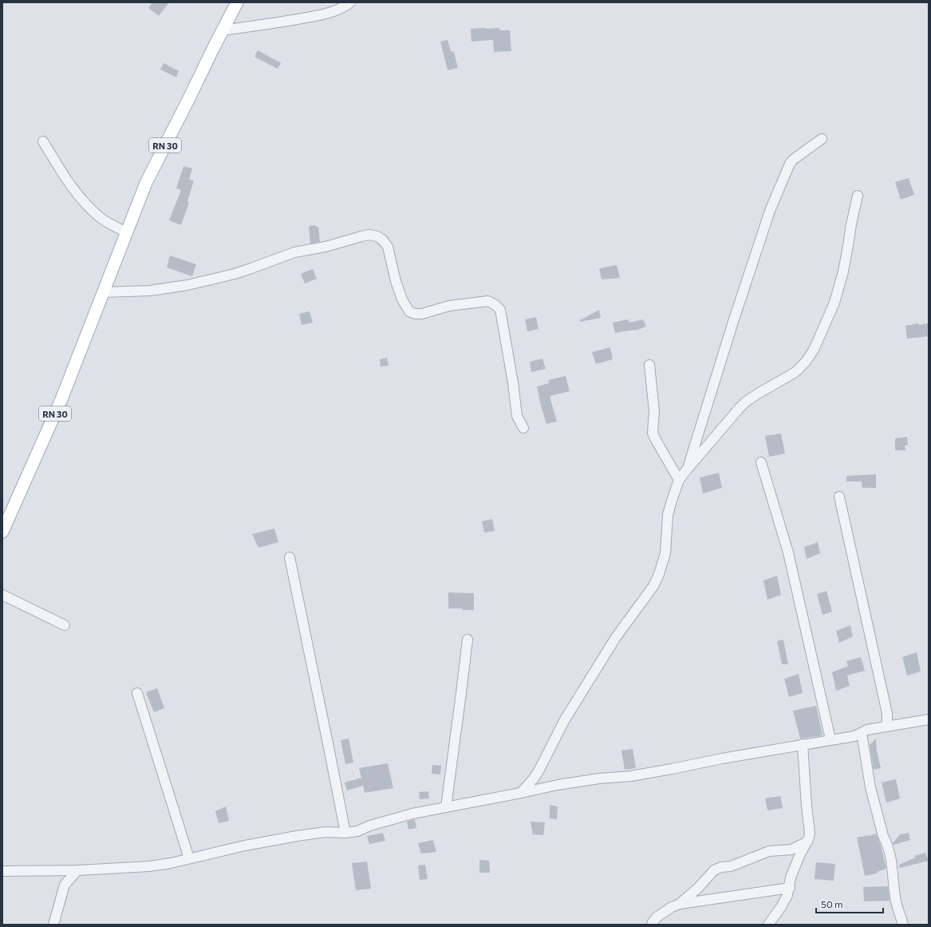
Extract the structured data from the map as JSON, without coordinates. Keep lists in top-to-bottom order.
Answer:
{
  "streets": {
    "main road": ["RN 30"]
  },
  "scale_bar": "50 m"
}
